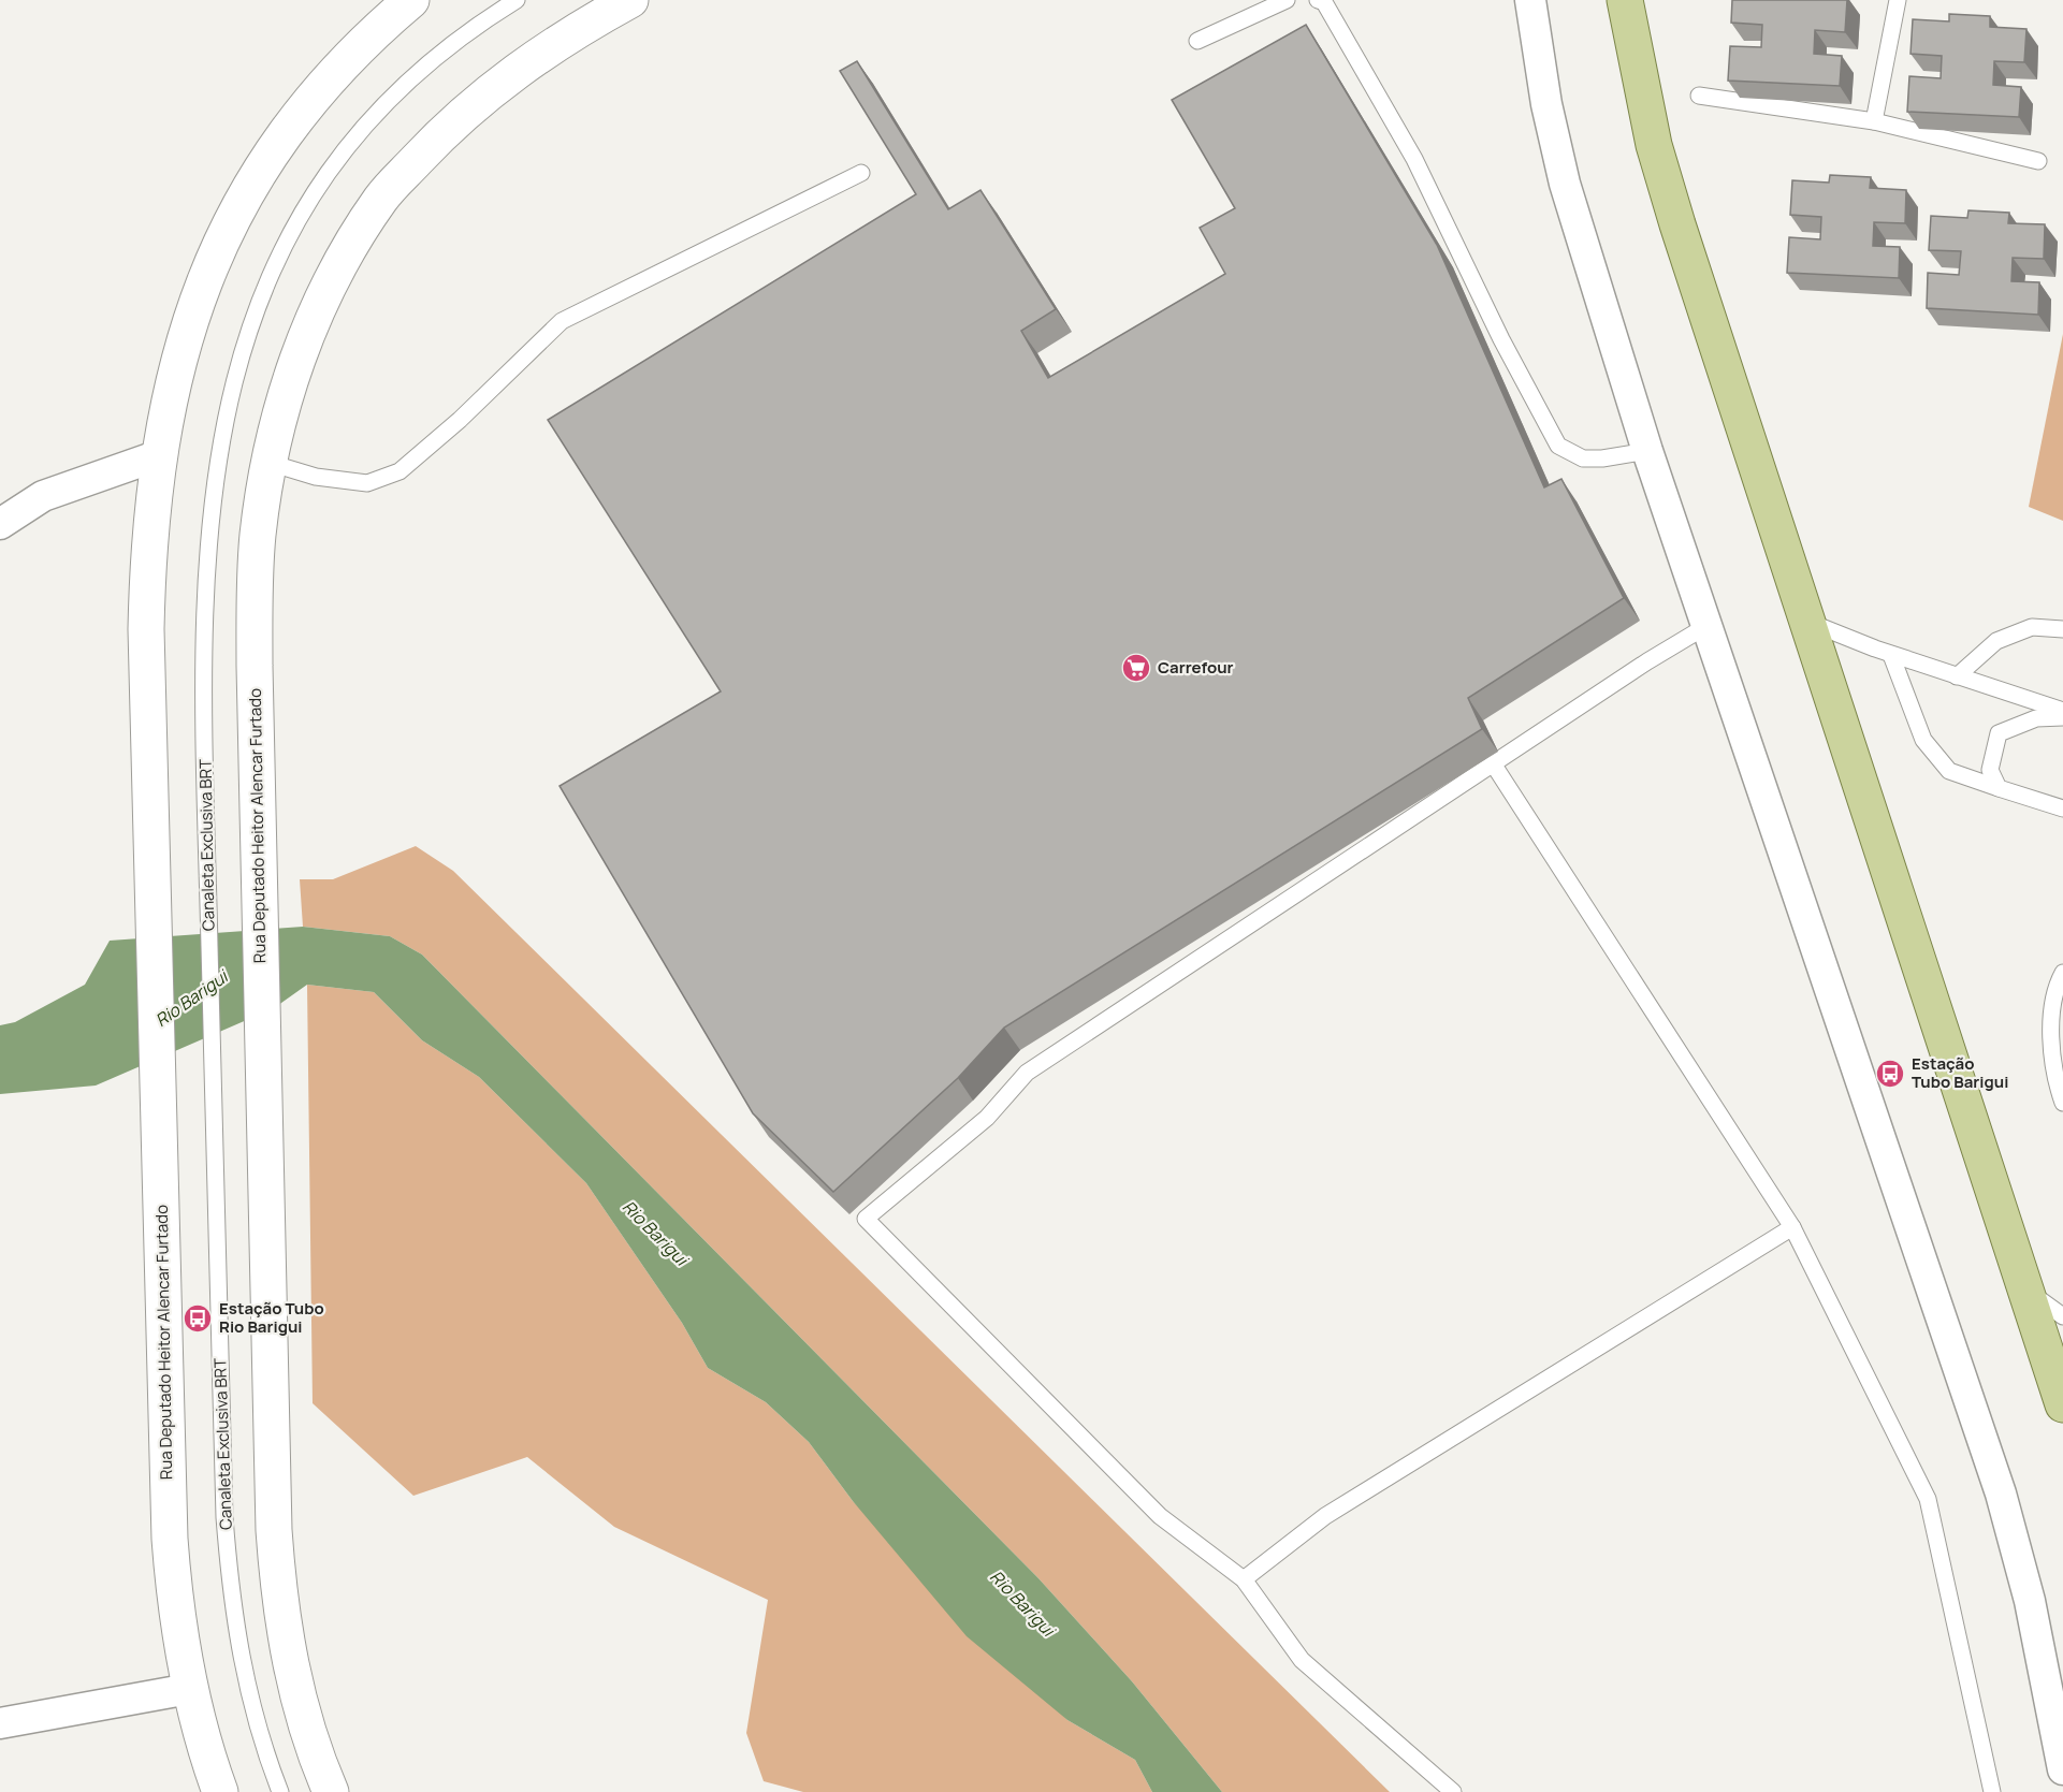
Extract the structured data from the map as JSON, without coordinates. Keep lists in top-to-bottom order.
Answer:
{
  "streets": {
    "street": ["Rua Deputado Heitor Alencar Furtado"],
    "lane": ["Canaleta Exclusiva BRT"]
  },
  "water": ["Rio Barigui"],
  "places": {
    "supermarket": ["Carrefour"],
    "bus stop": ["Estação Tubo Barigui", "Estação Tubo Rio Barigui"]
  }
}
